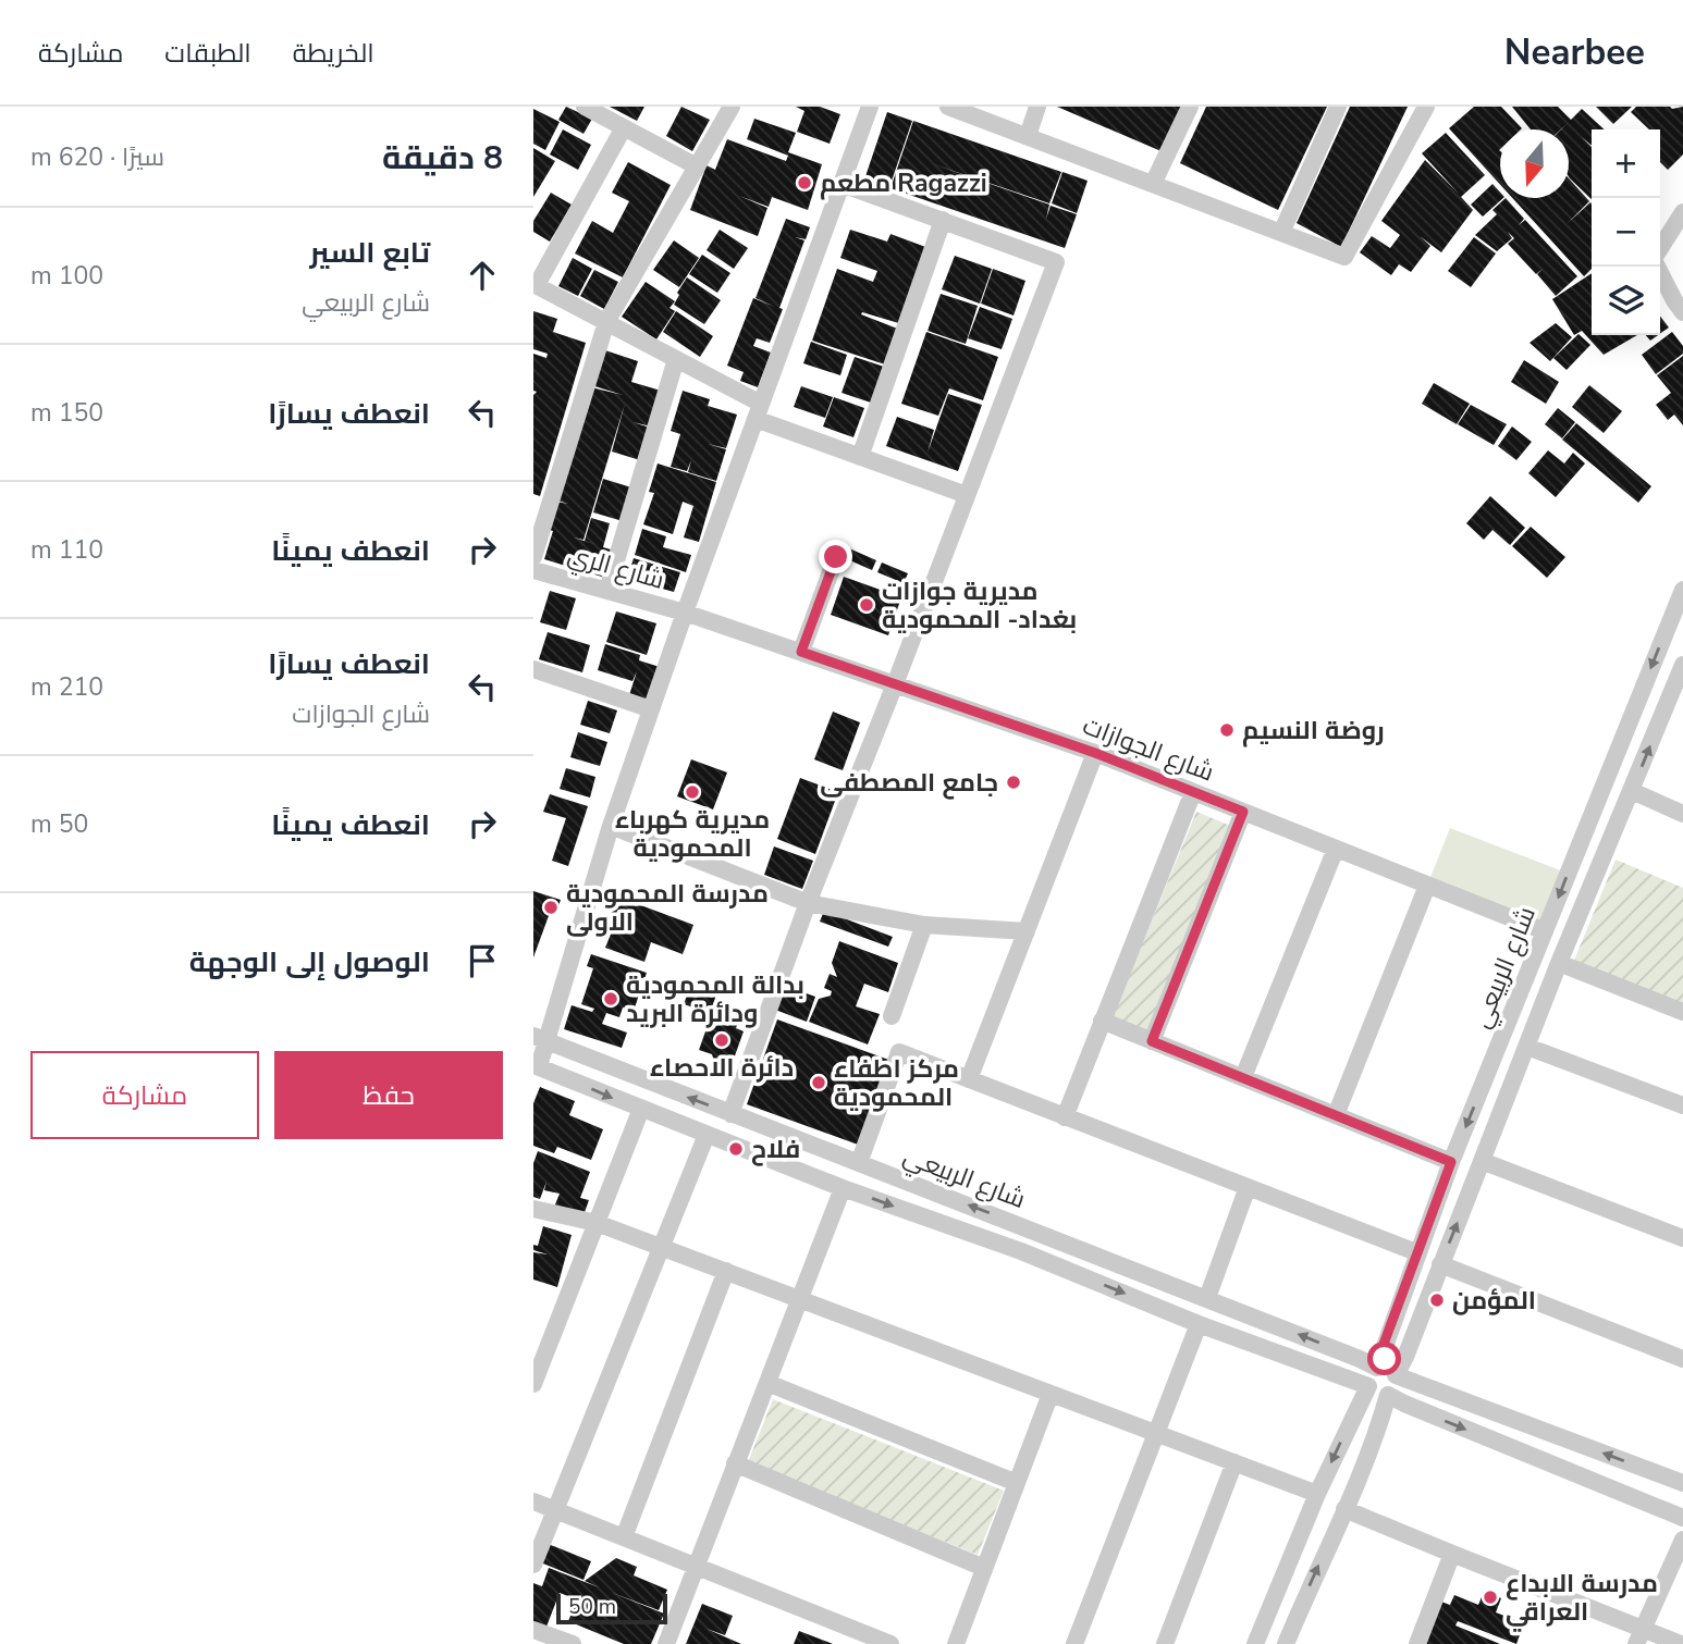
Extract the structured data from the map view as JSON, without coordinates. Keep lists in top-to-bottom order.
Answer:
{
  "streets": {
    "street": ["شارع الري", "شارع الجوازات", "شارع الربيعي"]
  },
  "crossings": [
    ["شارع الري", "شارع الجوازات"],
    ["شارع الجوازات", "شارع الربيعي"]
  ],
  "places": [
    "مطعم Ragazzi",
    "مديرية جوازات بغداد- المحمودية",
    "روضة النسيم",
    "جامع المصطفى",
    "مديرية كهرباء المحمودية",
    "مدرسة المحمودية الاولى",
    "بدالة المحمودية ودائرة البريد",
    "دائرة الاحصاء",
    "مركز اطفاء المحمودية",
    "فلاح",
    "المؤمن",
    "مدرسة الابداع العراقي"
  ],
  "scale_bar": "50 m",
  "north": "bottom",
  "page": {
    "header": "Nearbee",
    "nav": ["الخريطة", "الطبقات", "مشاركة"],
    "heading": ["8 دقيقة", "سيرًا · 620 m"],
    "map_buttons": ["+", "−"],
    "list": [
      ["تابع السير", "شارع الربيعي", "100 m"],
      ["انعطف يسارًا", "150 m"],
      ["انعطف يمينًا", "110 m"],
      ["انعطف يسارًا", "شارع الجوازات", "210 m"],
      ["انعطف يمينًا", "50 m"],
      "الوصول إلى الوجهة"
    ],
    "buttons": ["حفظ", "مشاركة"],
    "scale": "50 m"
  }
}
